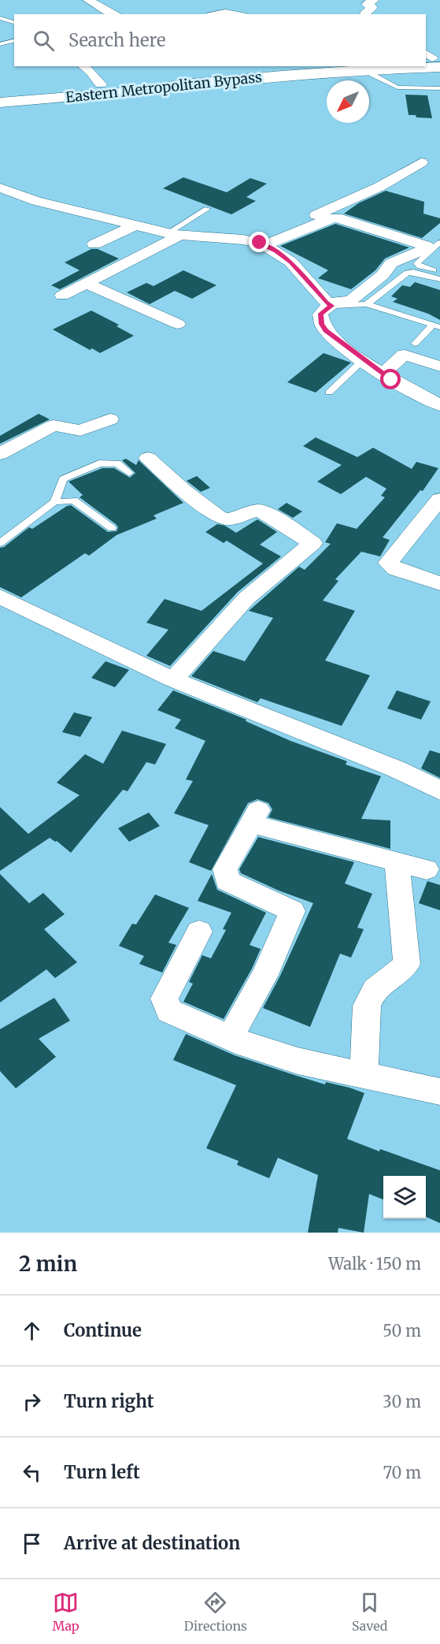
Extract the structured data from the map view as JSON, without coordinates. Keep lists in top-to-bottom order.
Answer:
{
  "streets": {
    "main road": ["Eastern Metropolitan Bypass"]
  },
  "north": "bottom left",
  "page": {
    "search": "Search here",
    "heading": ["2 min", "Walk · 150 m"],
    "list": [
      ["Continue", "50 m"],
      ["Turn right", "30 m"],
      ["Turn left", "70 m"],
      "Arrive at destination"
    ],
    "nav": ["Map", "Directions", "Saved"]
  }
}
